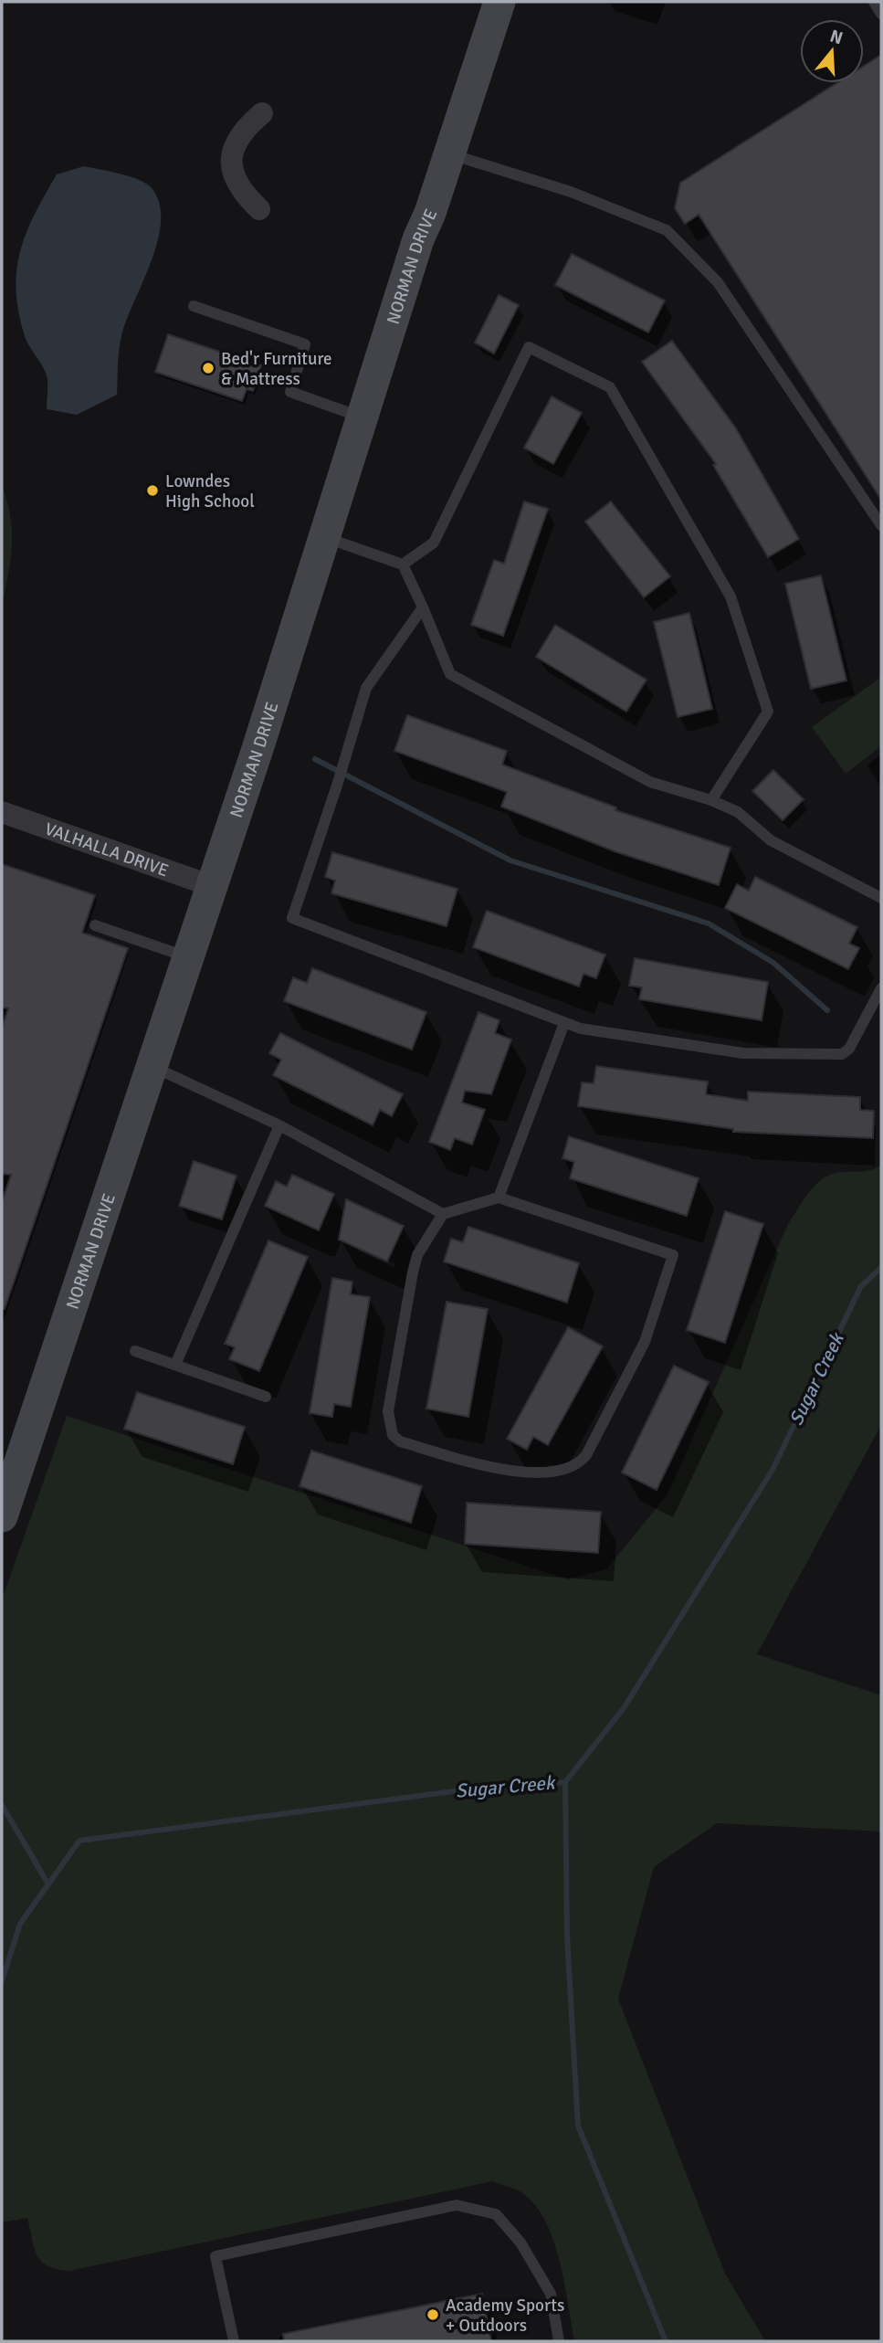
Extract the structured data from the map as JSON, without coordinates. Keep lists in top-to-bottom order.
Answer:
{
  "streets": {
    "street": ["NORMAN DRIVE", "VALHALLA DRIVE"]
  },
  "crossings": [
    ["NORMAN DRIVE", "VALHALLA DRIVE"]
  ],
  "water": ["Sugar Creek"],
  "places": ["Bed'r Furniture & Mattress", "Lowndes High School", "Academy Sports + Outdoors"],
  "north": "top"
}
